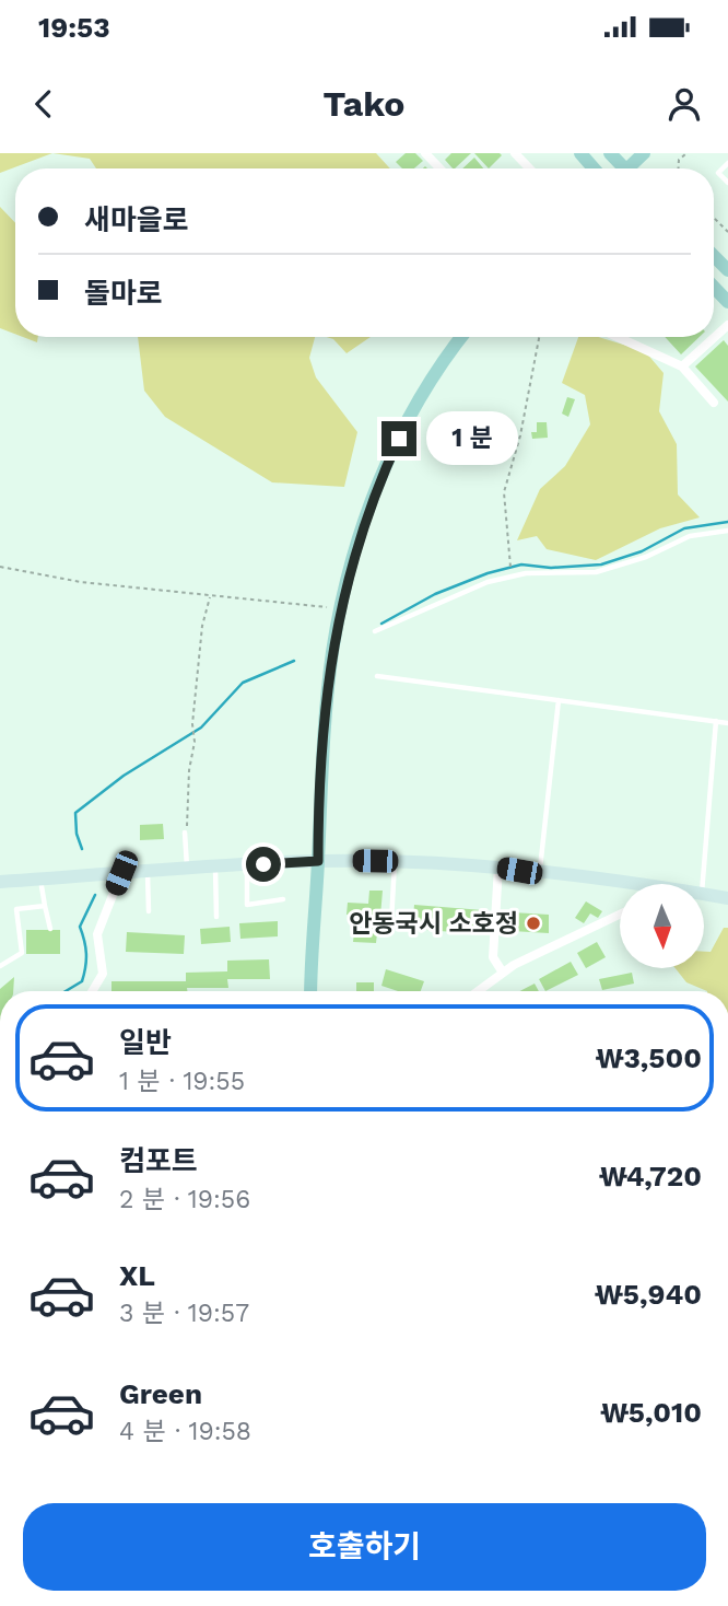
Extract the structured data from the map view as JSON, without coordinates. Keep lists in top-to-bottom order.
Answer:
{
  "places": ["안동국시 소호정"],
  "north": "bottom",
  "page": {
    "status": "19:53",
    "header": "Tako",
    "banner": ["새마을로", "돌마로"],
    "bubble": "1 분",
    "list": [
      {
        "name": "일반",
        "note": "1 분 · 19:55",
        "value": "₩3,500"
      },
      {
        "name": "컴포트",
        "note": "2 분 · 19:56",
        "value": "₩4,720"
      },
      {
        "name": "XL",
        "note": "3 분 · 19:57",
        "value": "₩5,940"
      },
      {
        "name": "Green",
        "note": "4 분 · 19:58",
        "value": "₩5,010"
      }
    ],
    "buttons": "호출하기"
  }
}
